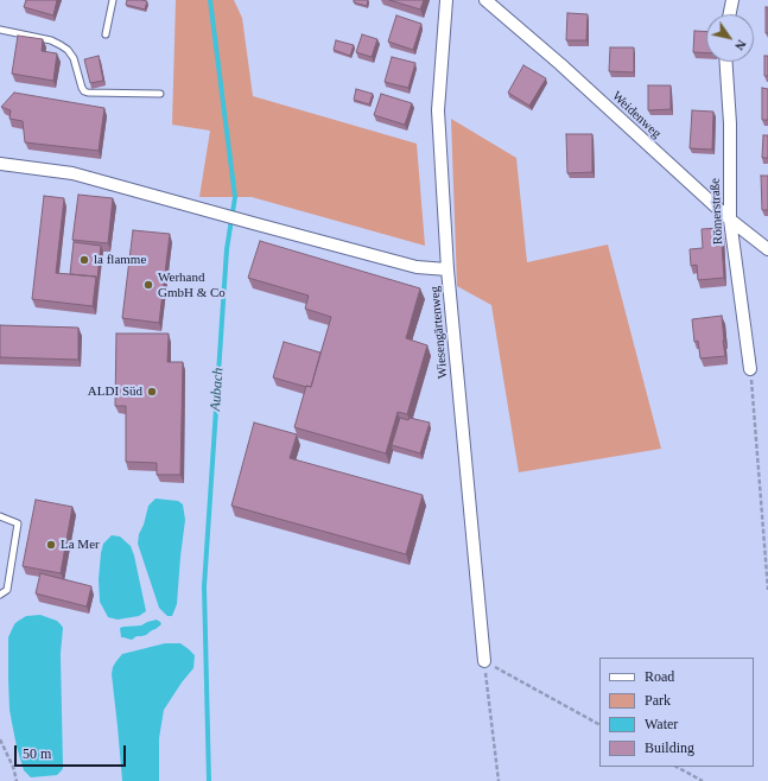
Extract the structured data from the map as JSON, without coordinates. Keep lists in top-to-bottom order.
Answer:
{
  "streets": {
    "street": ["Weidenweg", "Römerstraße", "Wiesengärtenweg"]
  },
  "crossings": [
    ["Weidenweg", "Römerstraße"]
  ],
  "water": ["Aubach"],
  "places": [
    "la flamme",
    "Werhand GmbH & Co",
    "ALDI Süd",
    "La Mer"
  ],
  "legend": [
    "Road",
    "Park",
    "Water",
    "Building"
  ],
  "scale_bar": "50 m",
  "north": "bottom right"
}
